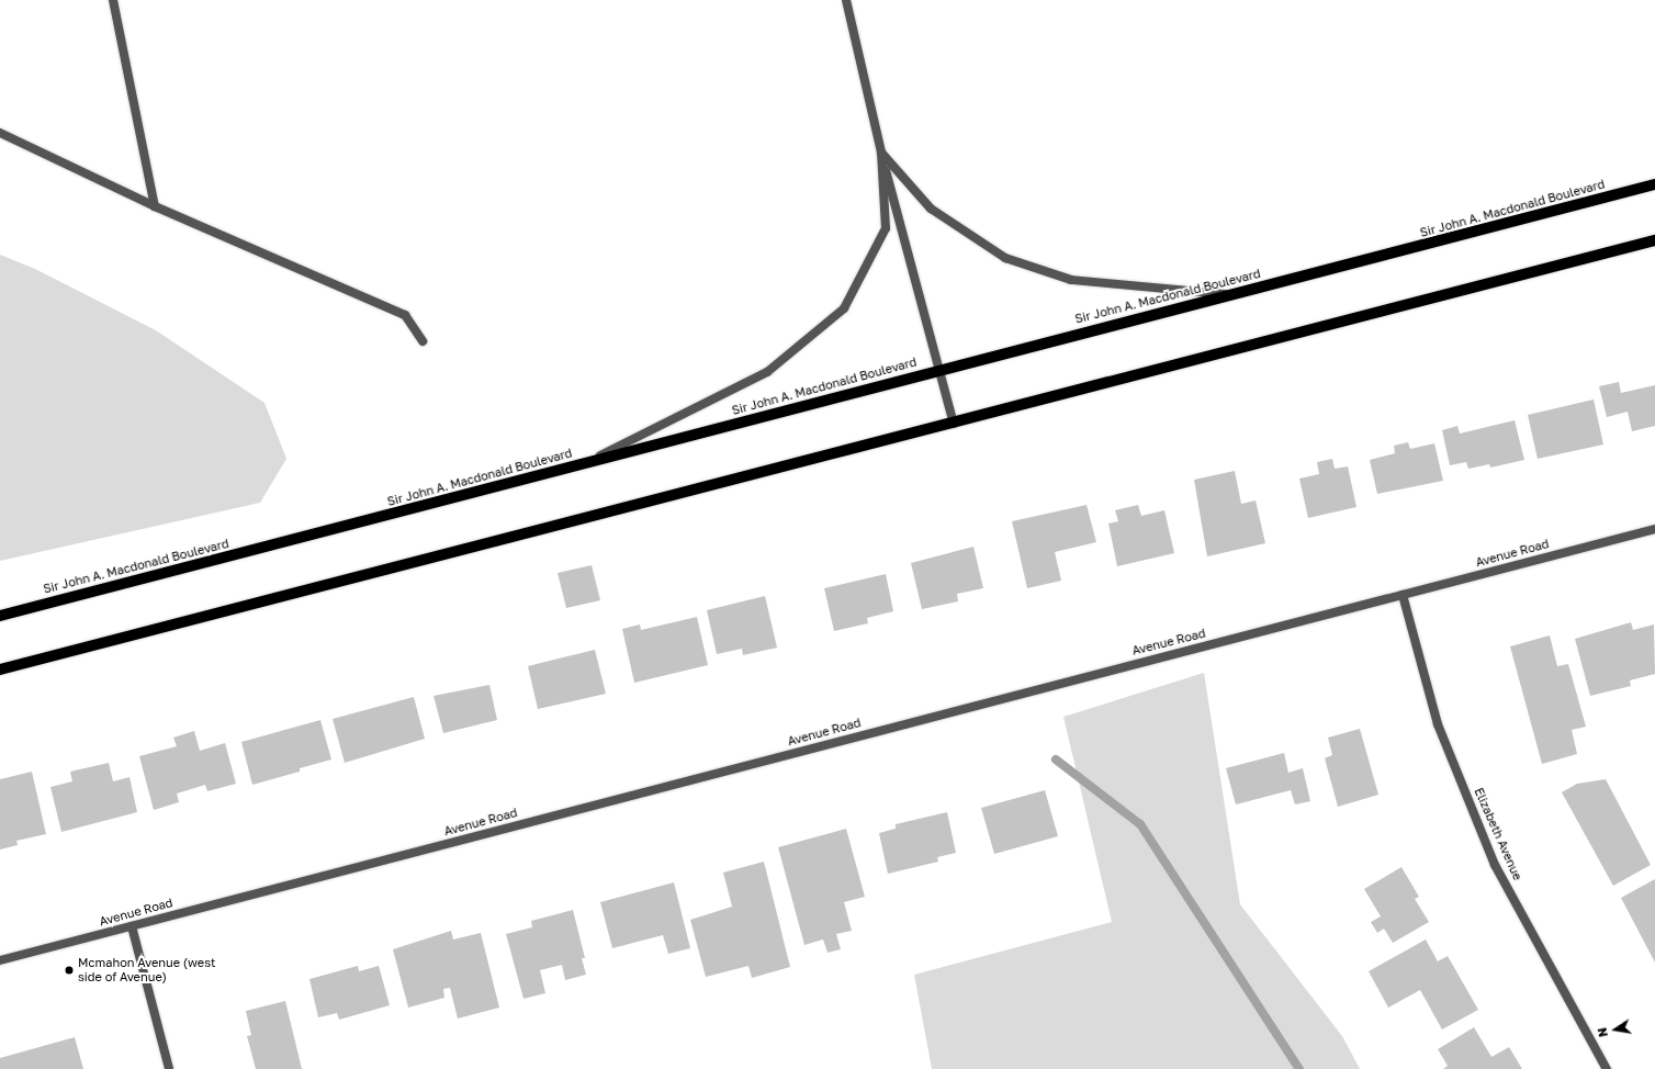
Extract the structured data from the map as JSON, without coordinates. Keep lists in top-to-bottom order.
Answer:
{
  "streets": {
    "main road": ["Sir John A. Macdonald Boulevard"],
    "street": ["Avenue Road", "Elizabeth Avenue"]
  },
  "crossings": [
    ["Avenue Road", "Elizabeth Avenue"]
  ],
  "places": ["Mcmahon Avenue (west side of Avenue)"],
  "north": "left"
}
